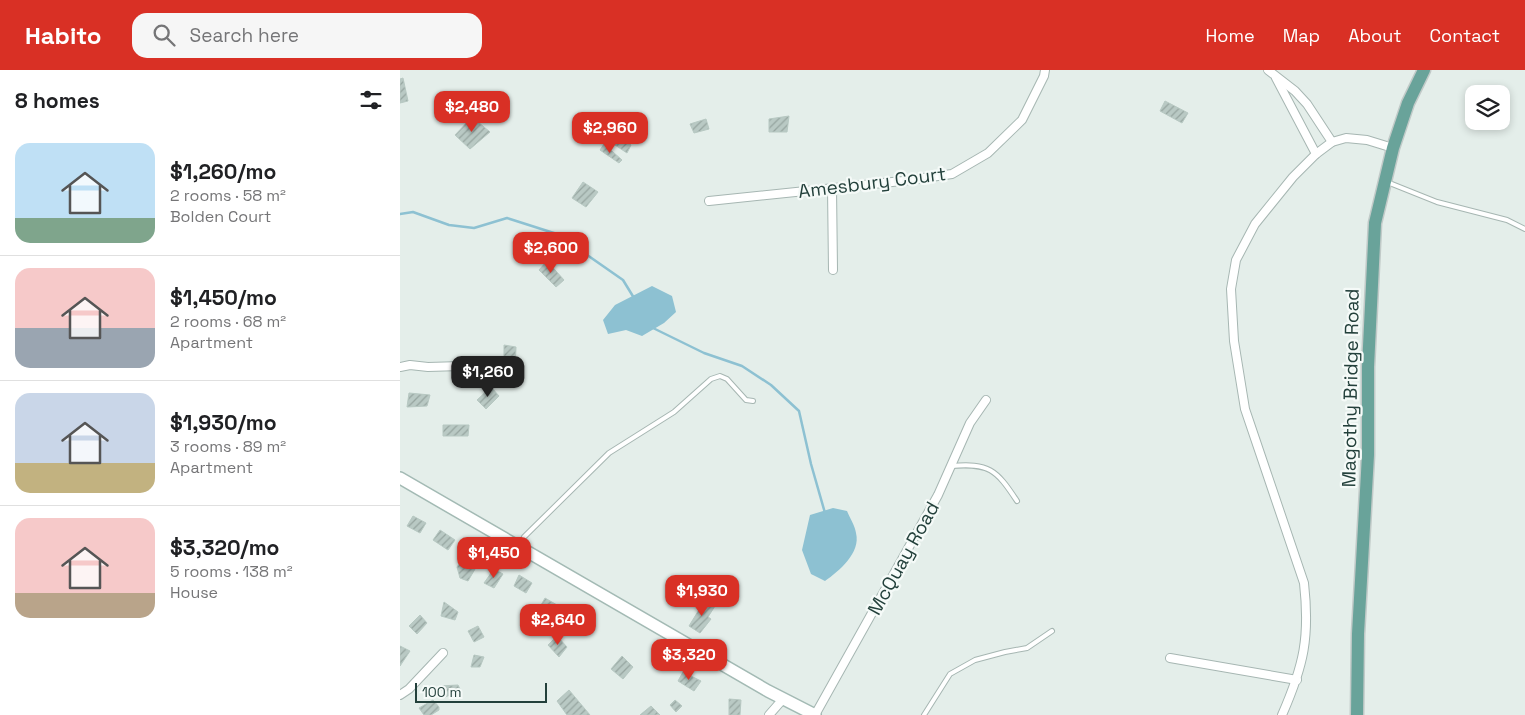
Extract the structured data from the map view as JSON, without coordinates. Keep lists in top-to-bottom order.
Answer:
{
  "streets": {
    "main road": ["Magothy Bridge Road"],
    "street": ["Amesbury Court", "McQuay Road"]
  },
  "scale_bar": "100 m",
  "page": {
    "header": "Habito",
    "search": "Search here",
    "nav": [
      "Home",
      "Map",
      "About",
      "Contact"
    ],
    "heading": "8 homes",
    "price": [
      "$2,480",
      "$2,960",
      "$2,600",
      "$1,260",
      "$1,450",
      "$1,930",
      "$2,640",
      "$3,320"
    ],
    "list": [
      {
        "name": "$1,260/mo",
        "note": "2 rooms · 58 m² · Bolden Court"
      },
      {
        "name": "$1,450/mo",
        "note": "2 rooms · 68 m² · Apartment"
      },
      {
        "name": "$1,930/mo",
        "note": "3 rooms · 89 m² · Apartment"
      },
      {
        "name": "$3,320/mo",
        "note": "5 rooms · 138 m² · House"
      }
    ],
    "scale": "100 m"
  }
}
